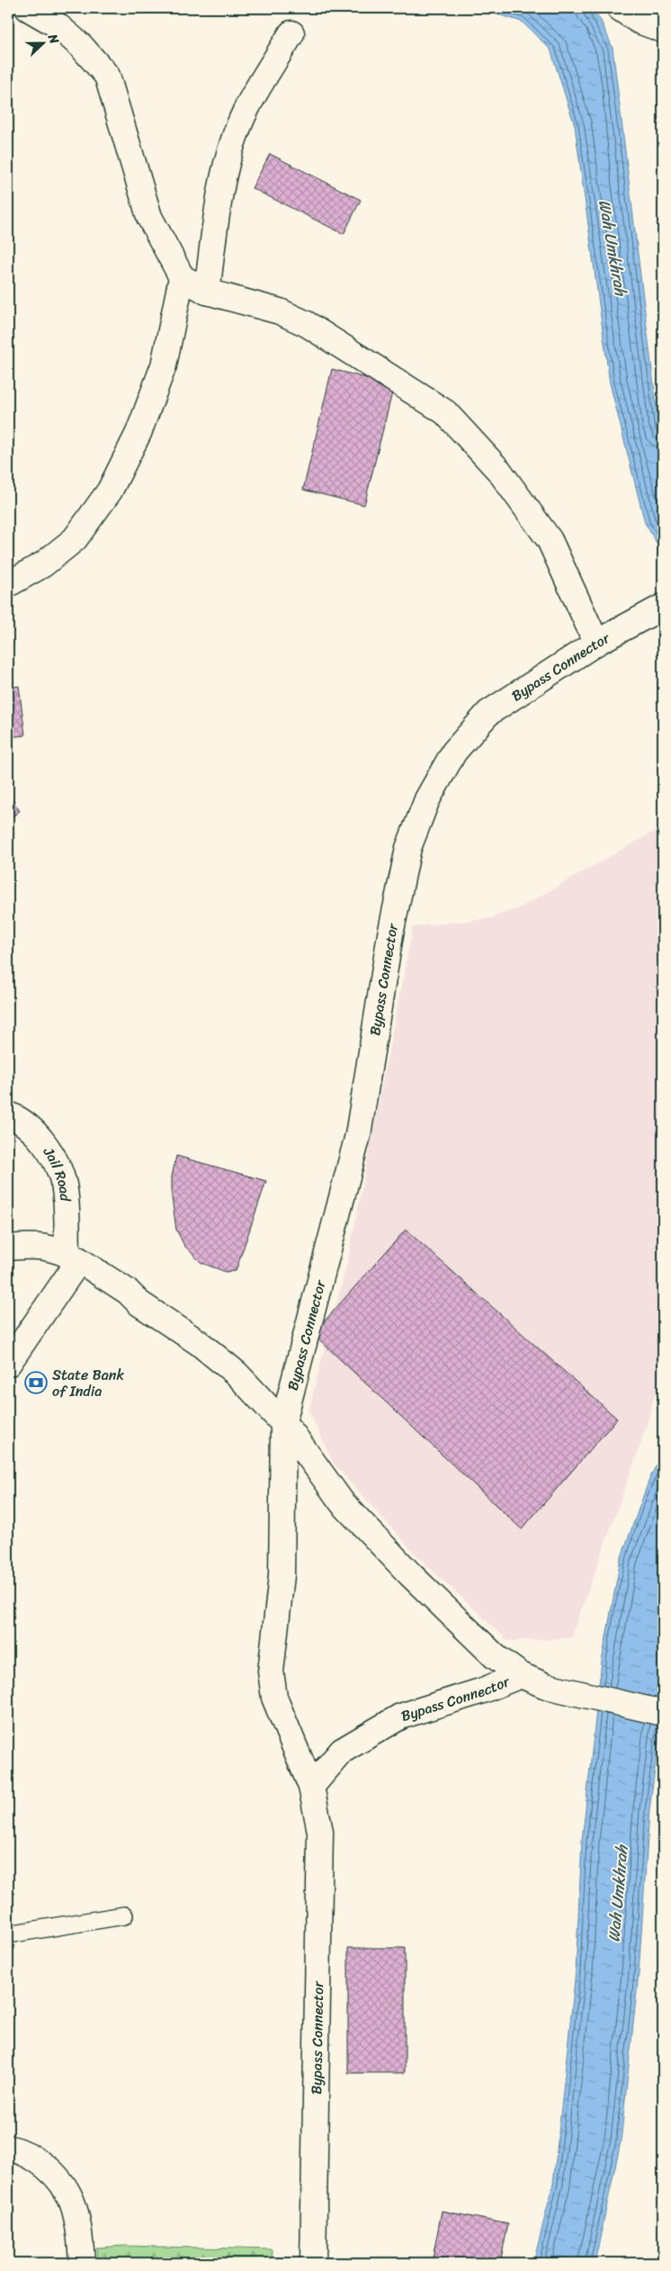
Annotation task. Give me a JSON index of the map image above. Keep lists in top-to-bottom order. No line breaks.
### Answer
{"streets":{"street":["Bypass Connector","Jail Road"]},"water":["Wah Umkhrah"],"places":{"bank":["State Bank of India"]},"north":"right"}
